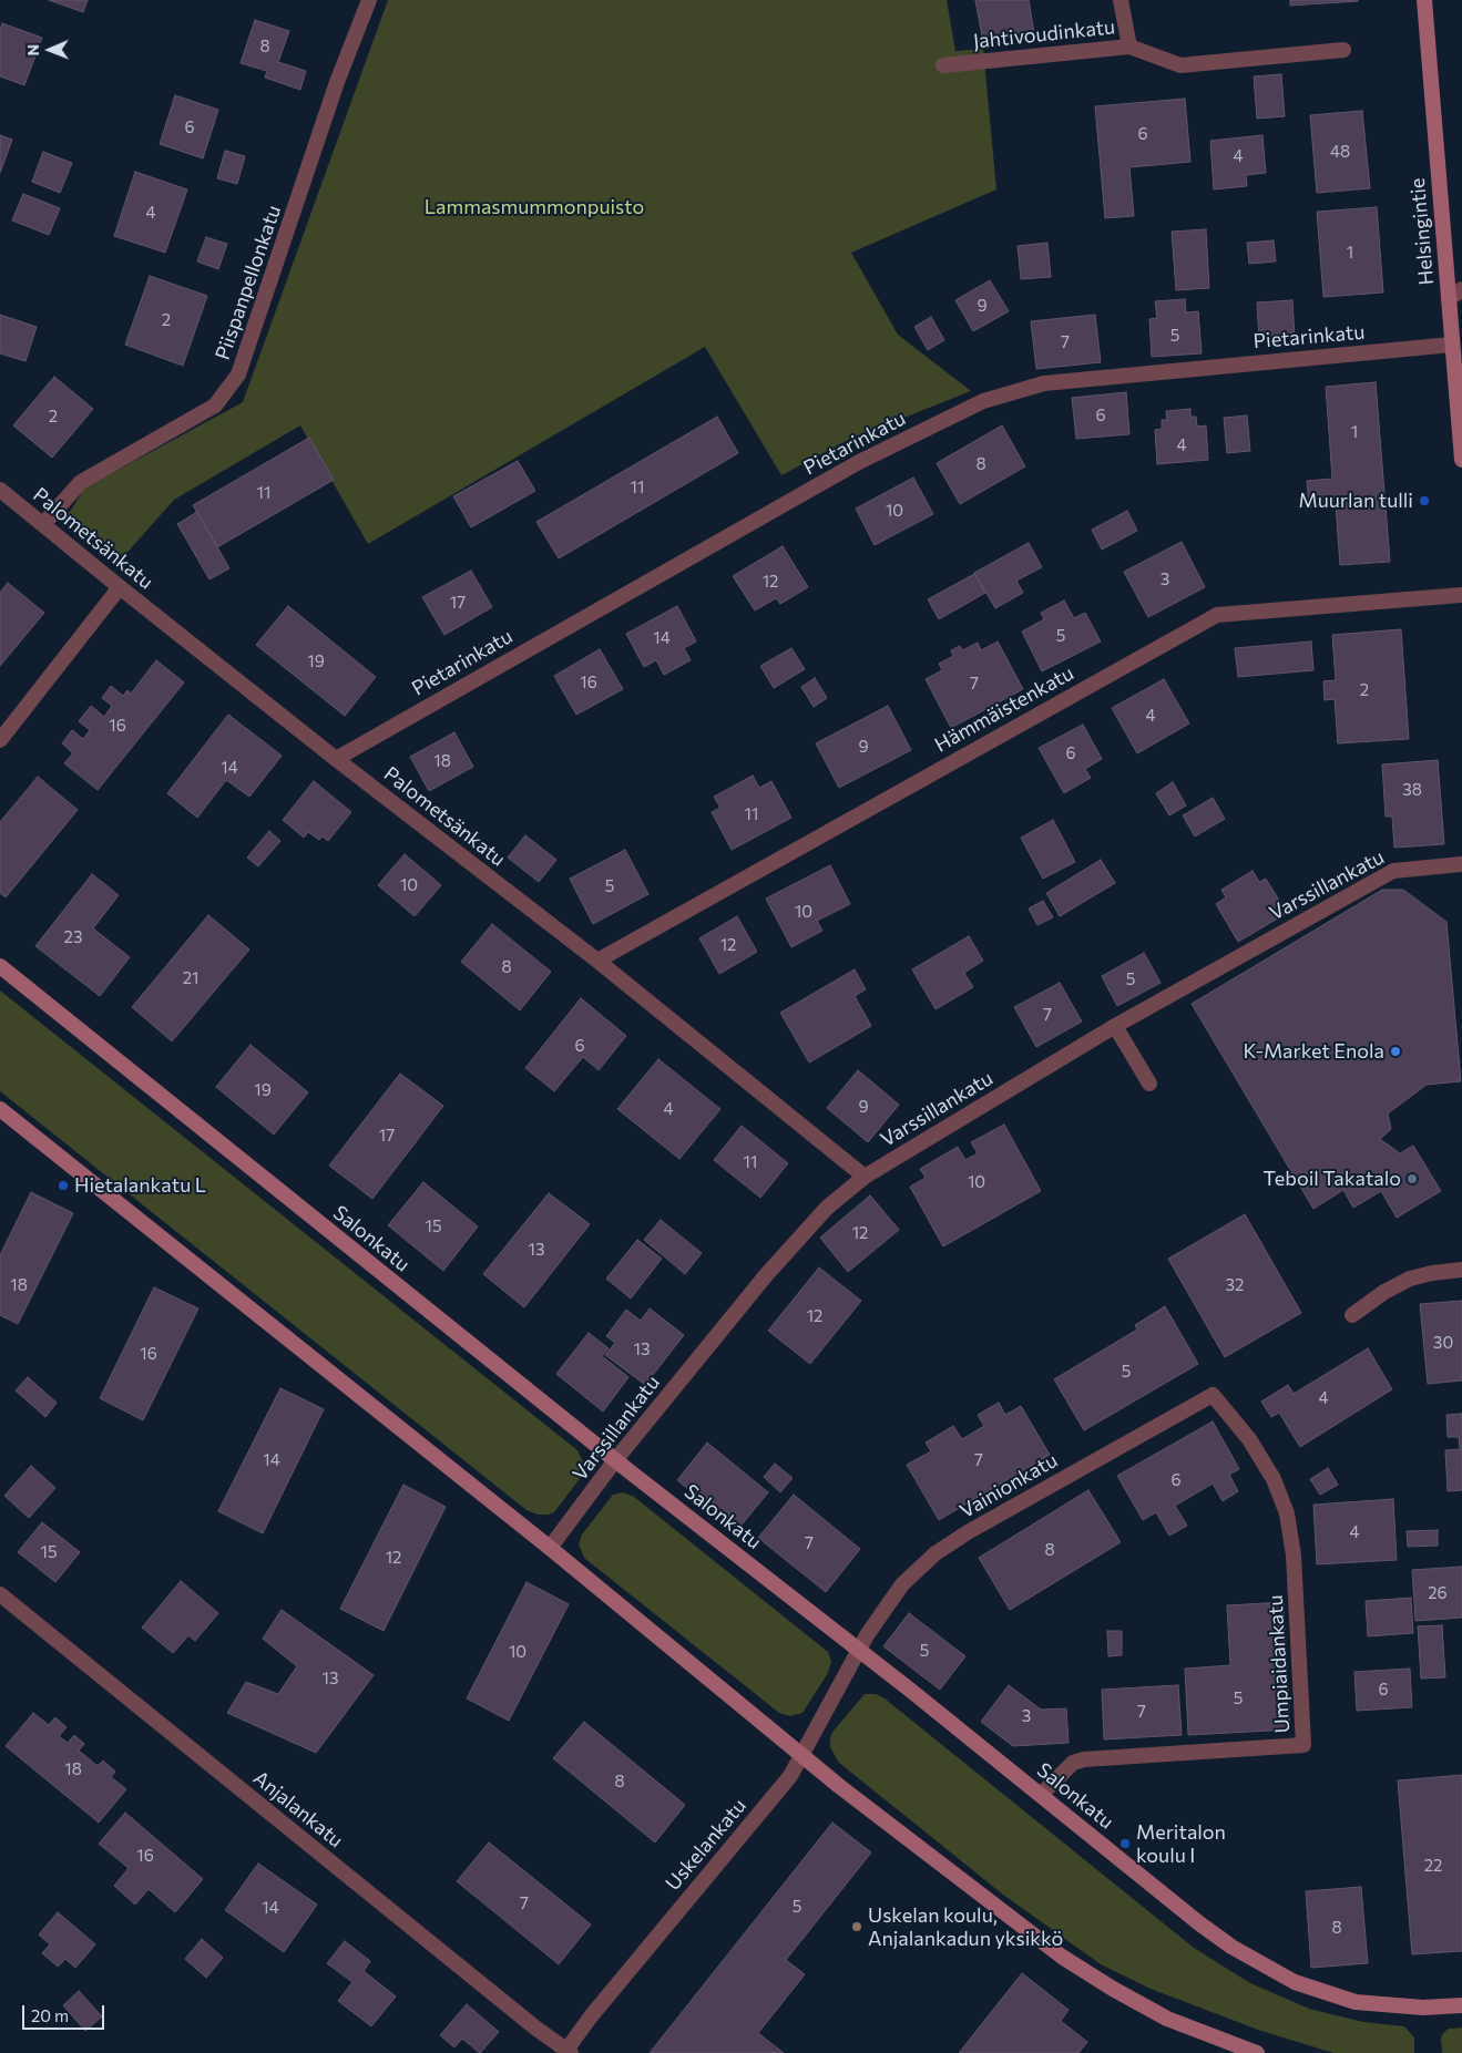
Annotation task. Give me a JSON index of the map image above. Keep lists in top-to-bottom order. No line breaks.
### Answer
{"streets":{"main road":["Helsingintie","Salonkatu"],"street":["Jahtivoudinkatu","Piispanpellonkatu","Pietarinkatu","Palometsänkatu","Hämmäistenkatu","Varssillankatu","Vainionkatu","Umpiaidankatu","Anjalankatu","Uskelankatu"]},"crossings":[["Helsingintie","Pietarinkatu"],["Piispanpellonkatu","Palometsänkatu"],["Pietarinkatu","Palometsänkatu"],["Palometsänkatu","Hämmäistenkatu"],["Palometsänkatu","Varssillankatu"],["Varssillankatu","Salonkatu"],["Salonkatu","Vainionkatu"],["Salonkatu","Umpiaidankatu"],["Salonkatu","Uskelankatu"],["Vainionkatu","Umpiaidankatu"],["Vainionkatu","Uskelankatu"],["Anjalankatu","Uskelankatu"]],"parks":["Lammasmummonpuisto"],"places":["Muurlan tulli","K-Market Enola","Teboil Takatalo","Hietalankatu L","Meritalon koulu I","Uskelan koulu, Anjalankadun yksikkö"],"house_numbers":["8","6","6","48","4","4","1","9","2","5","7","6","2","1","4","8","11","11","10","3","12","17","5","14","19","16","7","2","4","16","9","6","18","14","38","11","10","5","10","23","12","8","21","5","7","6","19","9","4","17","11","10","15","12","13","18","32","12","30","13","16","5","4","14","7","6","4","7","8","15","12","26","5","10","13","6","5","7","3","18","8","16","22","7","5","14","8"],"scale_bar":"20 m","north":"left"}
